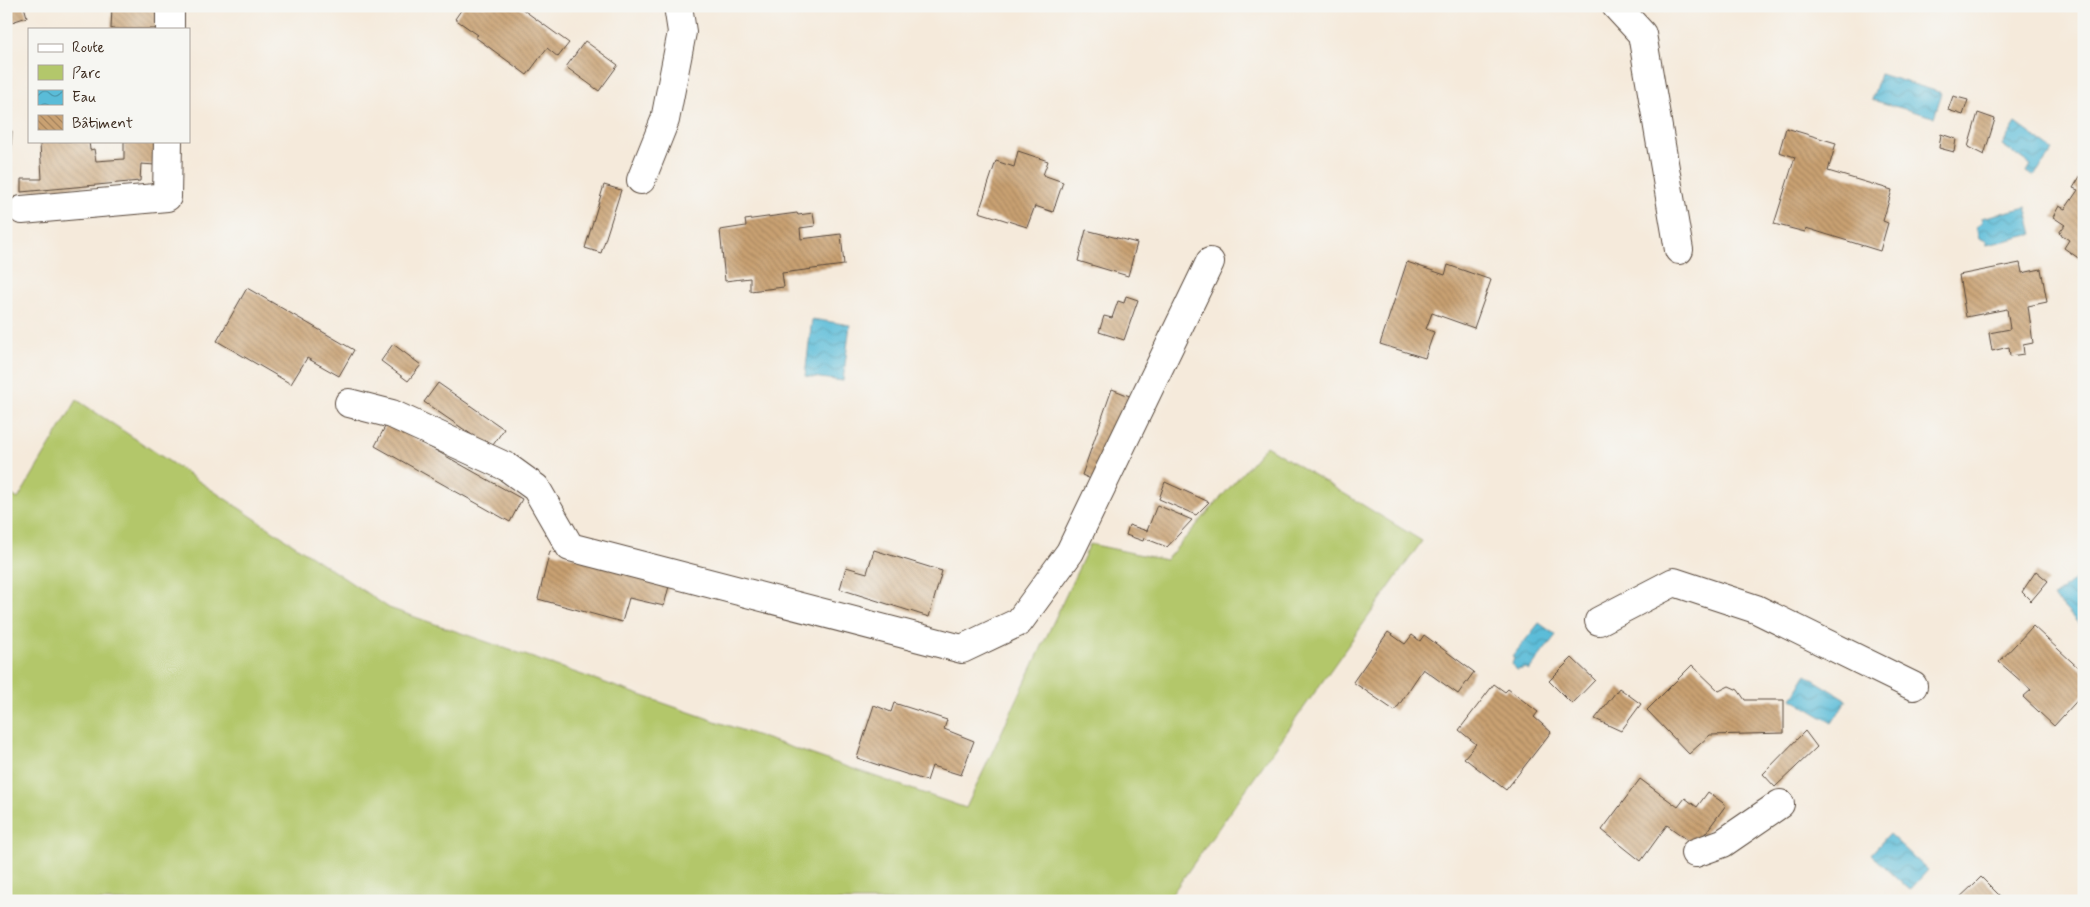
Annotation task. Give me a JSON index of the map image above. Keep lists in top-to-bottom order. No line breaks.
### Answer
{"legend":["Route","Parc","Eau","Bâtiment"]}
